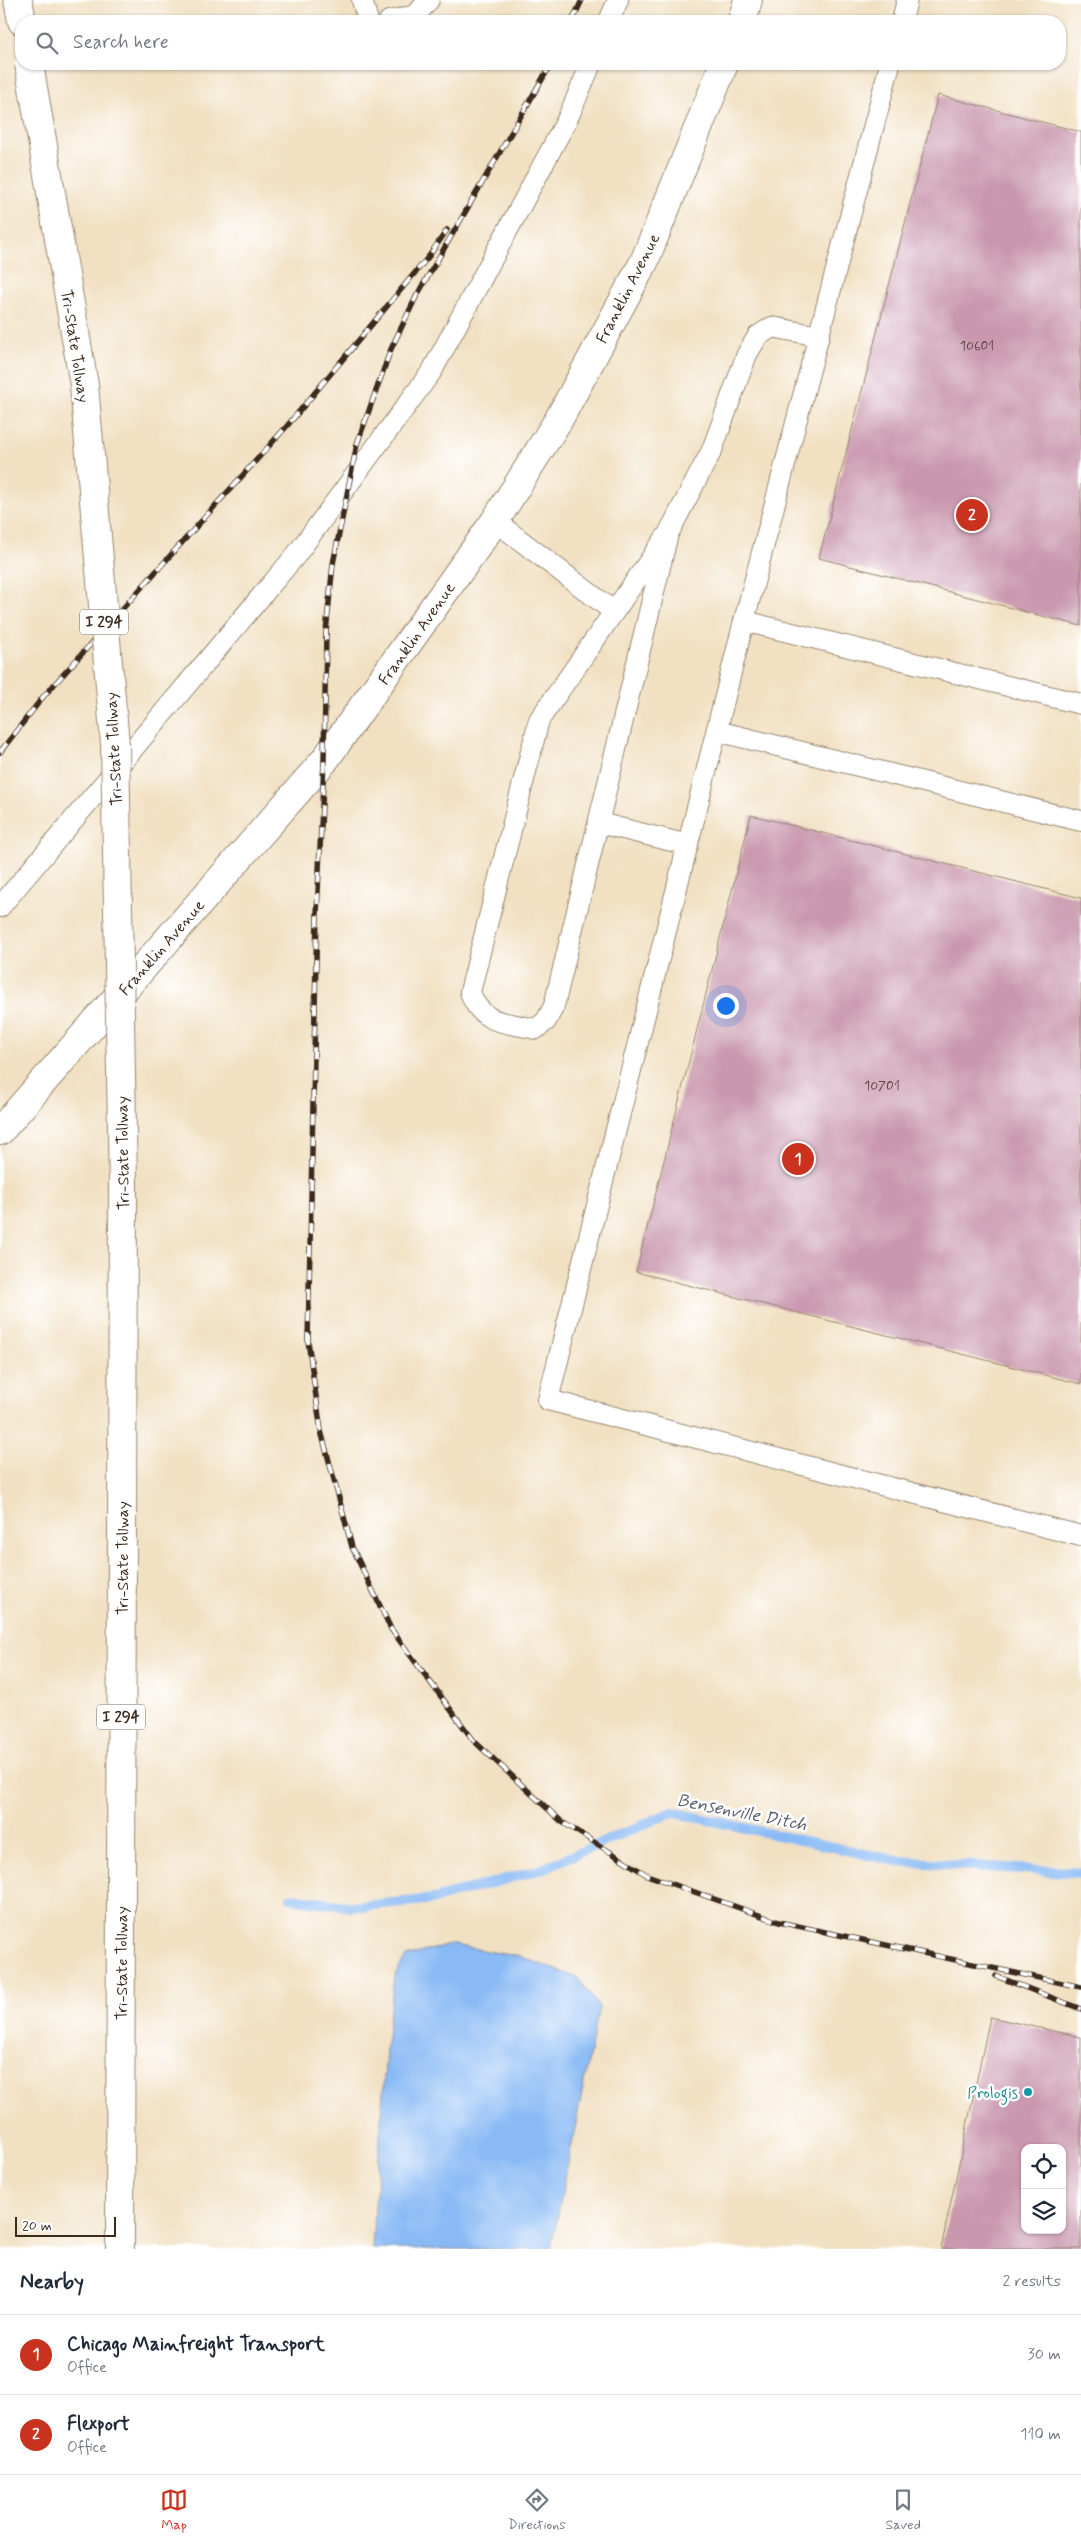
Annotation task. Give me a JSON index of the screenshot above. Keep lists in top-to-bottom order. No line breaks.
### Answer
{"streets":{"main road":["Franklin Avenue","Tri-State Tollway","I 294"]},"water":["Bensenville Ditch"],"places":["Prologis"],"house_numbers":["10601","10701"],"scale_bar":"20 m","page":{"search":"Search here","pins":["2","1"],"scale":"20 m","heading":["Nearby","2 results"],"list":[{"mark":"1","name":"Chicago Mainfreight Transport","note":"Office","value":"30 m"},{"mark":"2","name":"Flexport","note":"Office","value":"110 m"}],"nav":["Map","Directions","Saved"]}}
